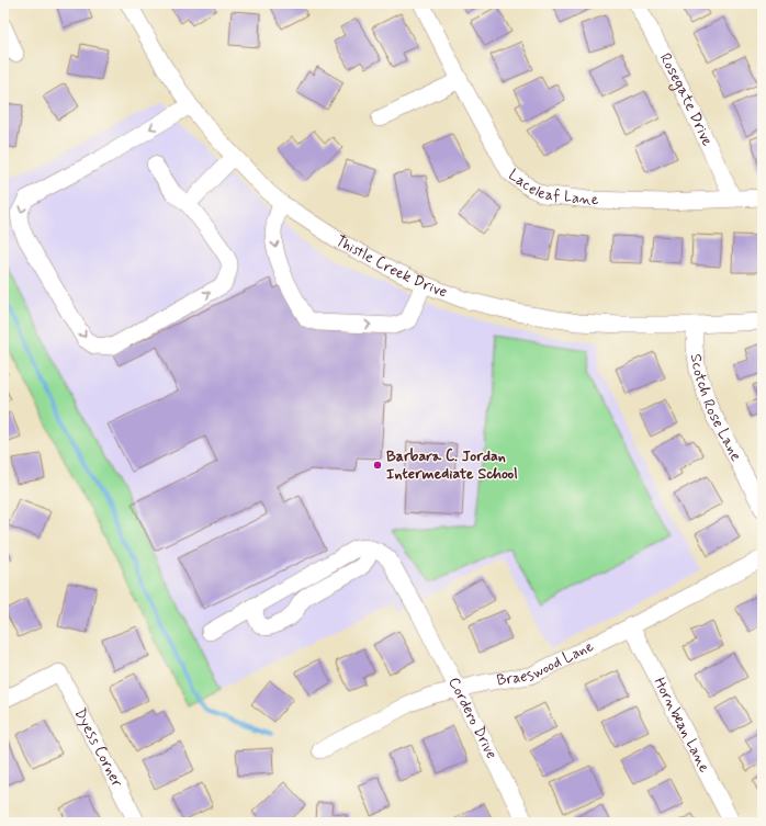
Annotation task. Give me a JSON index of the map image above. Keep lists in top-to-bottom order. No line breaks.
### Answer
{"streets":{"street":["Rosegate Drive","Laceleaf Lane","Thistle Creek Drive","Scotch Rose Lane","Braeswood Lane","Cordero Drive","Hornbean Lane","Dyess Corner"]},"crossings":[["Rosegate Drive","Laceleaf Lane"],["Thistle Creek Drive","Scotch Rose Lane"],["Braeswood Lane","Cordero Drive"],["Braeswood Lane","Hornbean Lane"]],"places":["Barbara C. Jordan Intermediate School"]}
